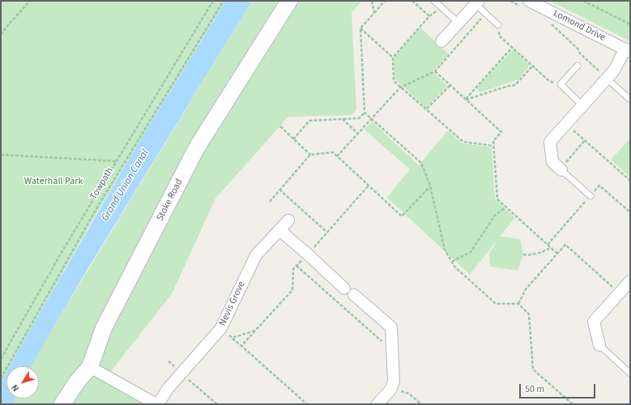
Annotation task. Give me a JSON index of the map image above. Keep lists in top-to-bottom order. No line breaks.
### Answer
{"streets":{"street":["Lomond Drive","Stoke Road","Nevis Grove"],"path":["Towpath"]},"water":["Grand Union Canal"],"parks":["Waterhall Park"],"scale_bar":"50 m","north":"bottom left"}
